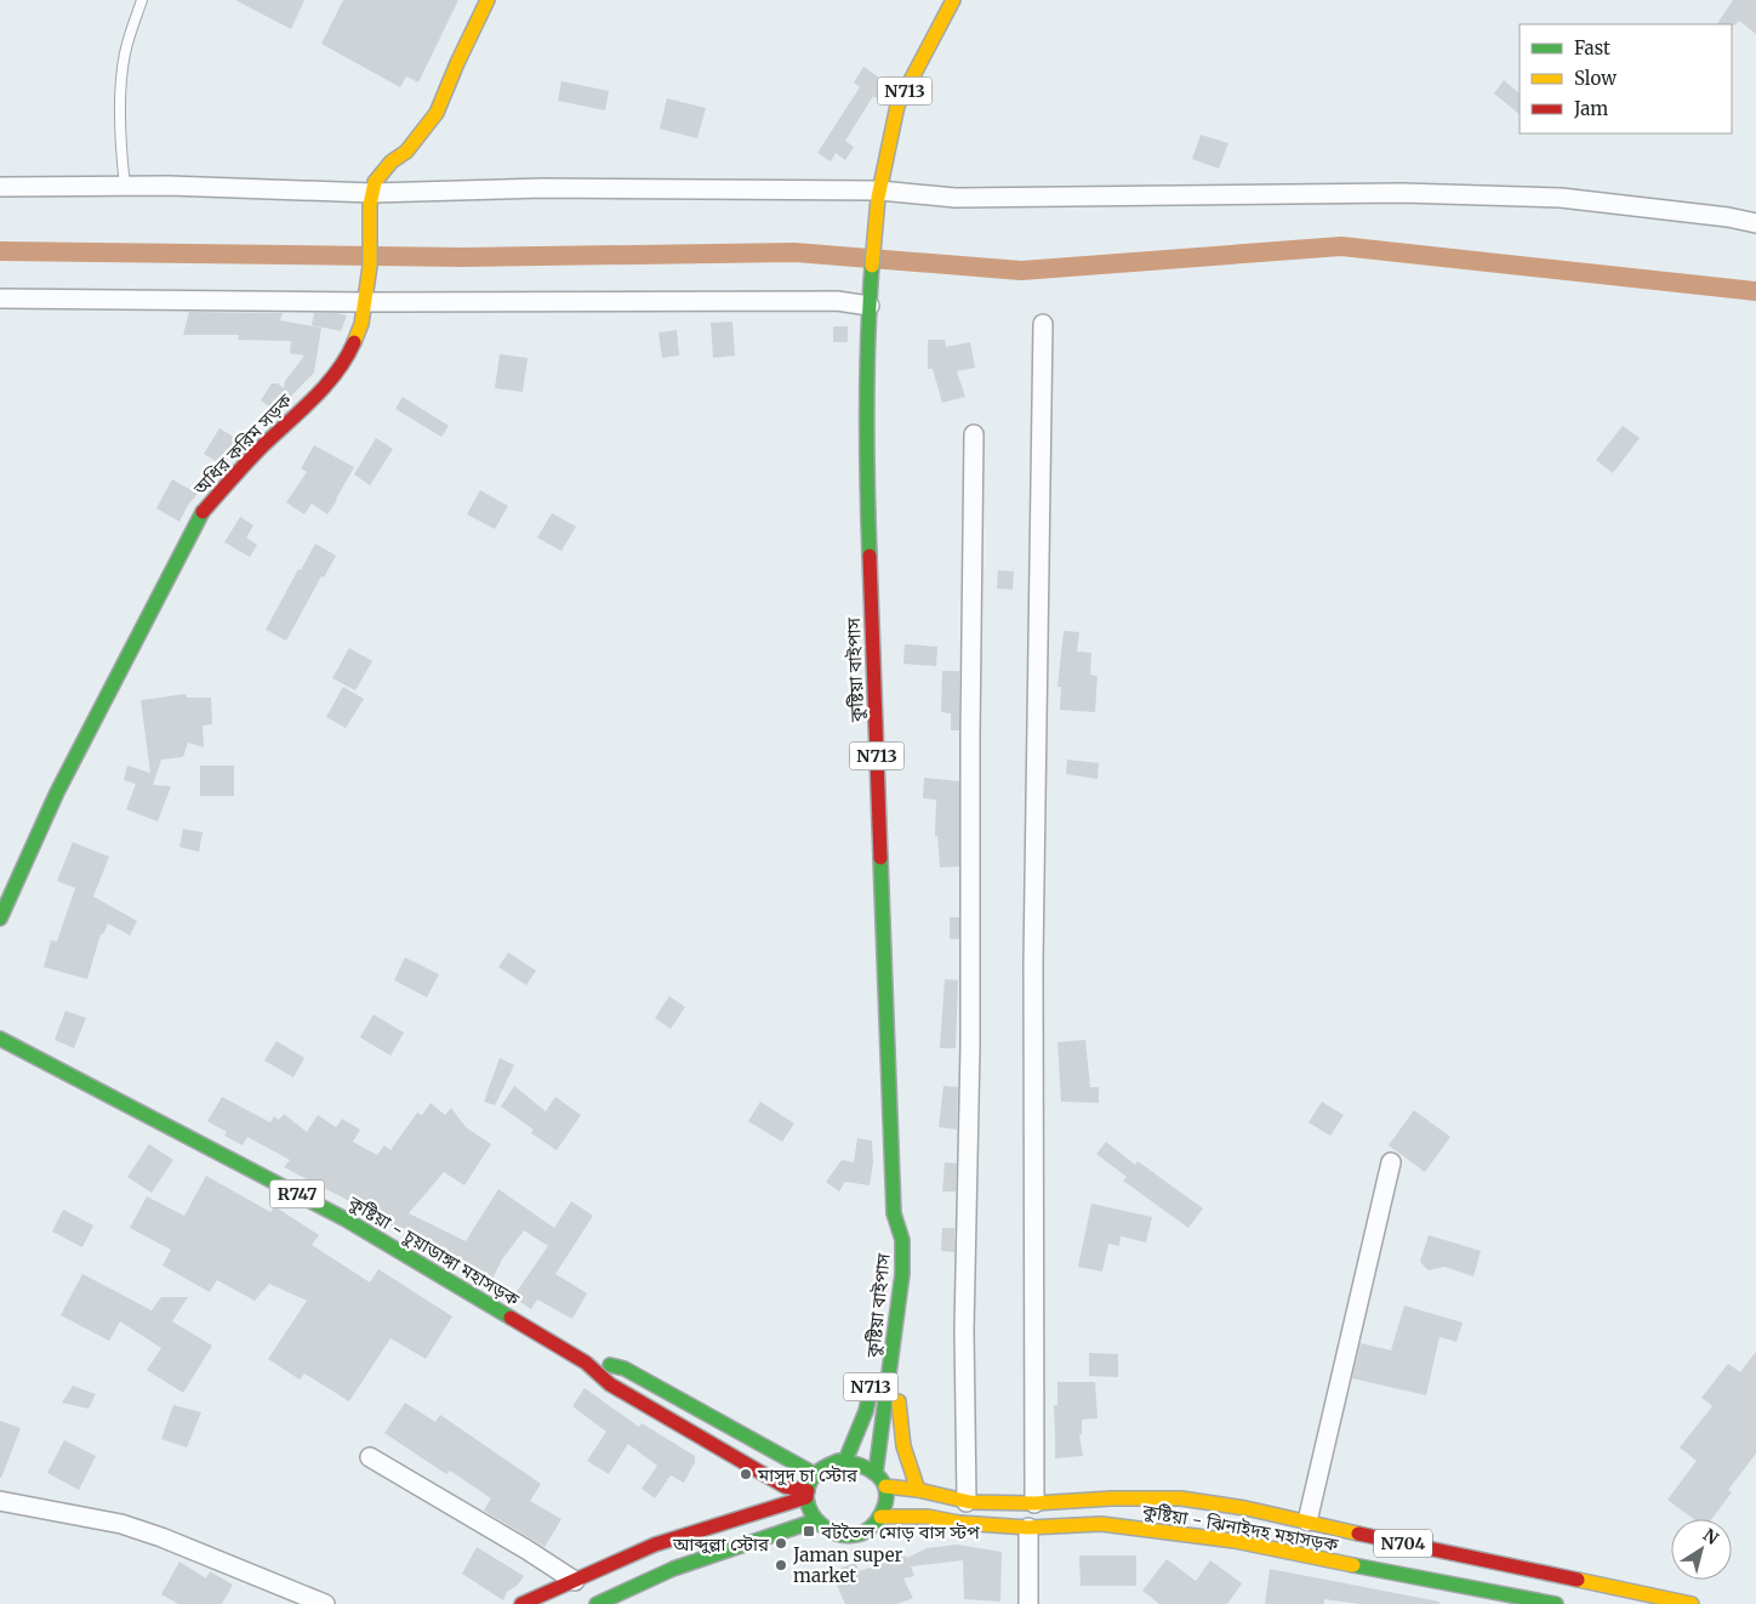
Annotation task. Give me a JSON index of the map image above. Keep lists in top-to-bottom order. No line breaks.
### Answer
{"streets":{"main road":["N713","অধির করিম সড়ক","কুষ্টিয়া বাইপাস","R747","কুষ্টিয়া - চুয়াডাঙ্গা মহাসড়ক","কুষ্টিয়া - ঝিনাইদহ মহাসড়ক","N704"]},"crossings":[["কুষ্টিয়া বাইপাস","কুষ্টিয়া - চুয়াডাঙ্গা মহাসড়ক"],["কুষ্টিয়া বাইপাস","কুষ্টিয়া - ঝিনাইদহ মহাসড়ক"],["কুষ্টিয়া - চুয়াডাঙ্গা মহাসড়ক","কুষ্টিয়া - ঝিনাইদহ মহাসড়ক"]],"places":{"other":["মাসুদ চা স্টোর","আব্দুল্লা স্টোর","Jaman super market"],"transit":["বটতৈল মোড় বাস স্টপ"]},"legend":["Fast","Slow","Jam"],"north":"top right"}
